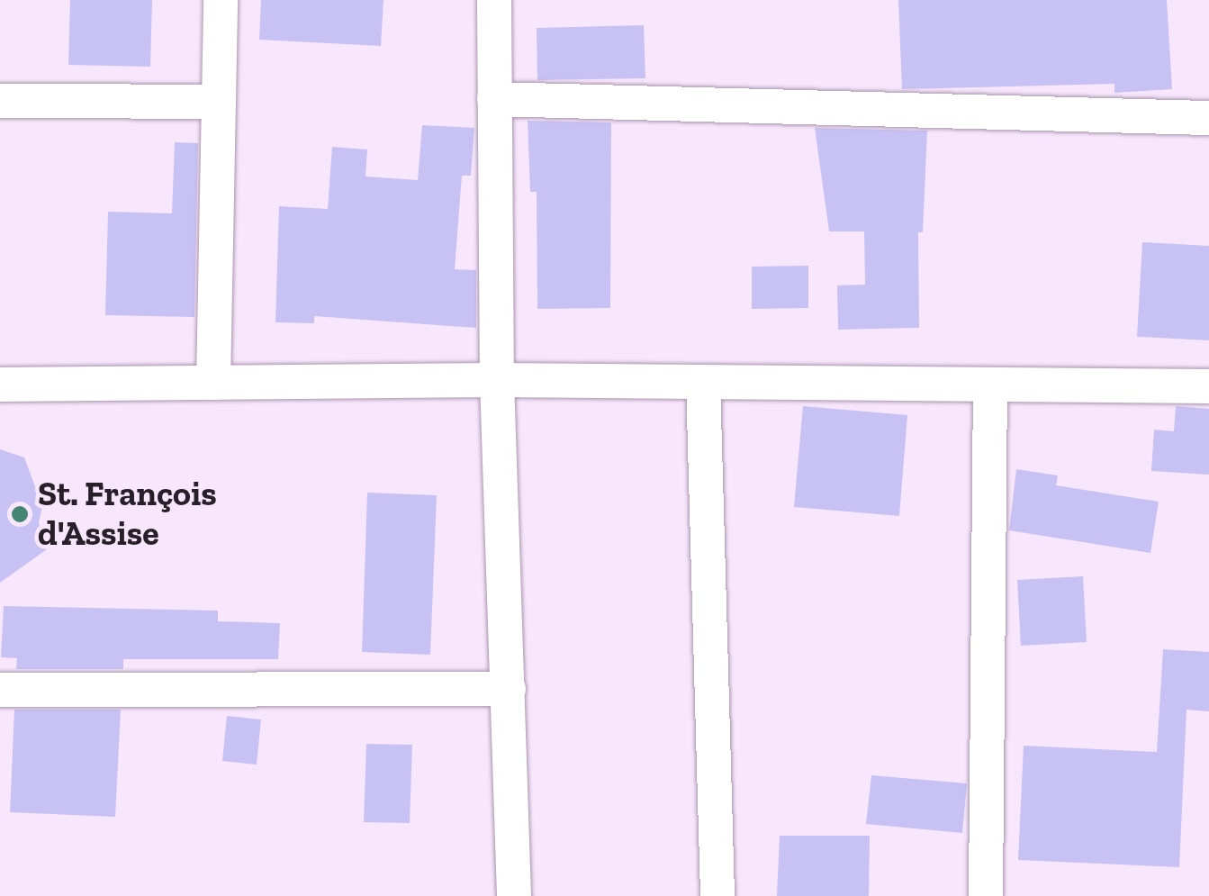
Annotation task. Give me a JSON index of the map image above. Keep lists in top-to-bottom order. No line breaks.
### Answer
{"places":["St. François d'Assise"]}
